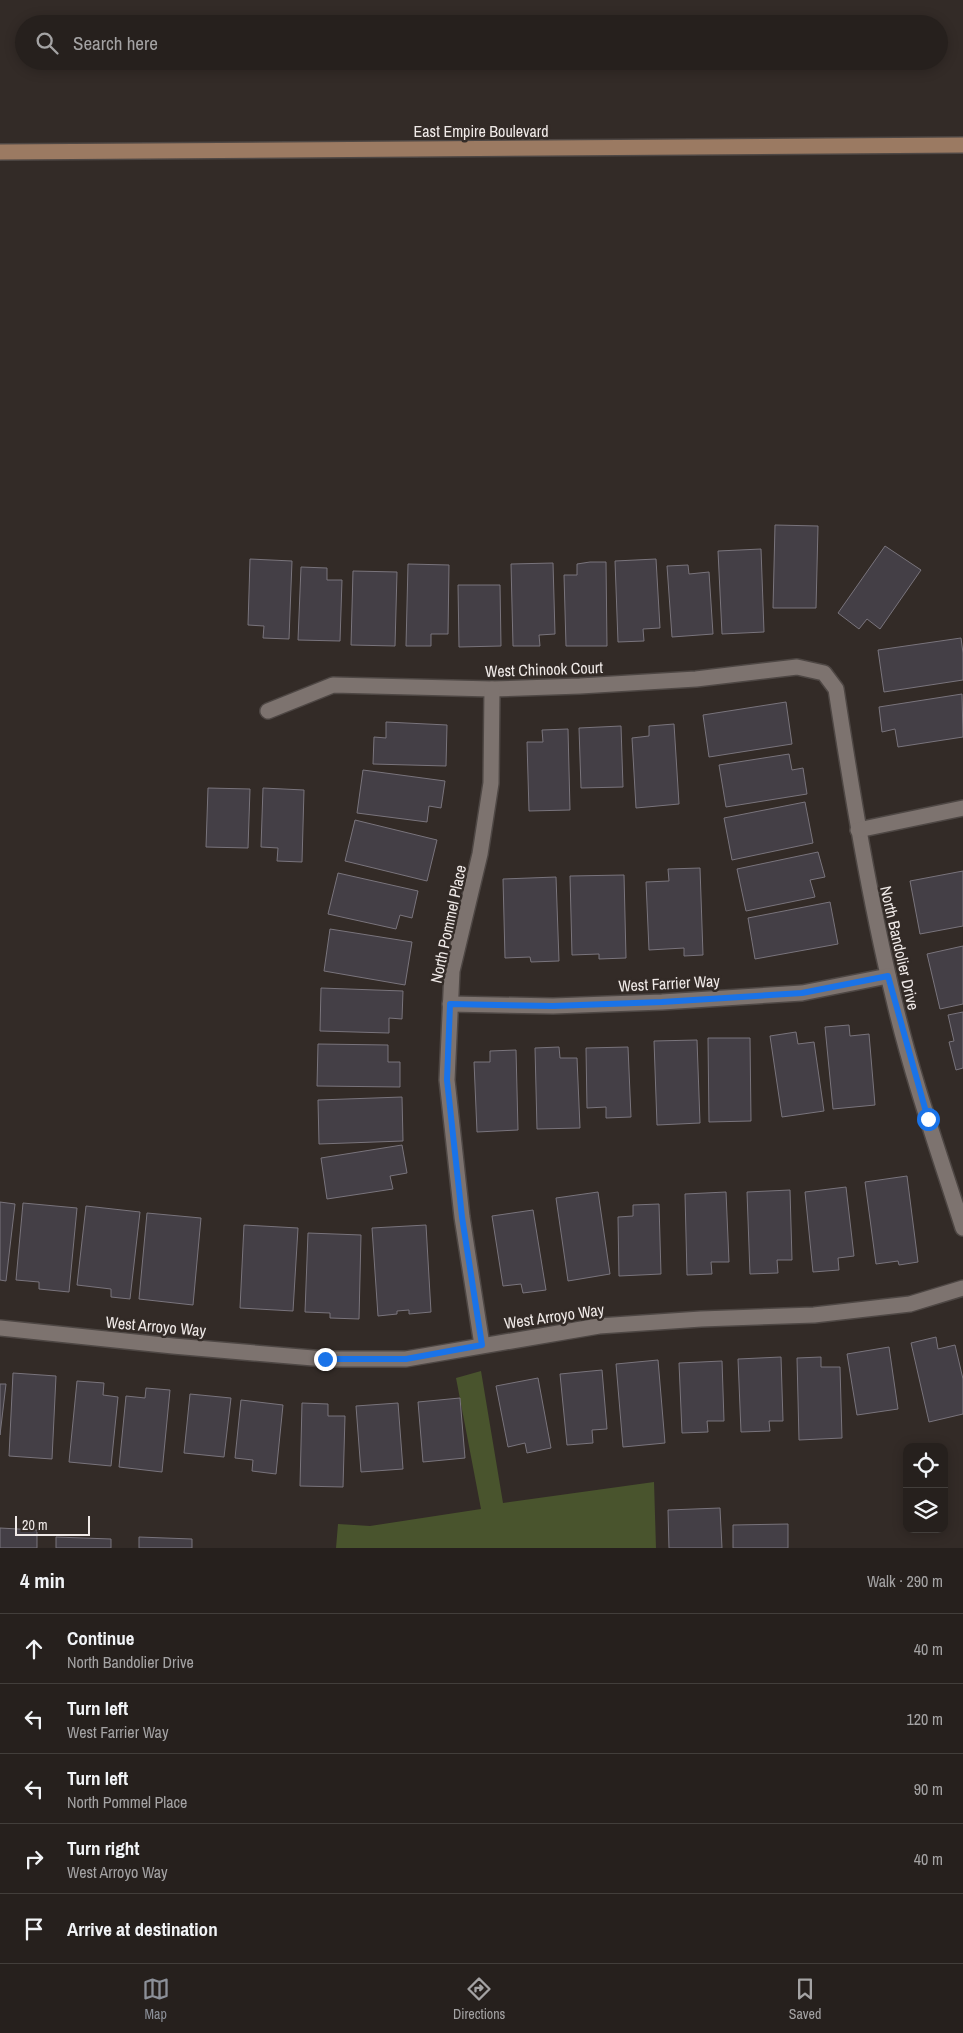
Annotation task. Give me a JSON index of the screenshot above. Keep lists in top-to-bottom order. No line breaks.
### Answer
{"streets":{"street":["East Empire Boulevard","West Chinook Court","North Pommel Place","North Bandolier Drive","West Farrier Way","West Arroyo Way"]},"crossings":[["West Chinook Court","North Pommel Place"],["West Chinook Court","North Bandolier Drive"],["North Pommel Place","West Farrier Way"],["North Pommel Place","West Arroyo Way"],["North Bandolier Drive","West Farrier Way"]],"scale_bar":"20 m","page":{"search":"Search here","scale":"20 m","heading":["4 min","Walk · 290 m"],"list":[["Continue","North Bandolier Drive","40 m"],["Turn left","West Farrier Way","120 m"],["Turn left","North Pommel Place","90 m"],["Turn right","West Arroyo Way","40 m"],"Arrive at destination"],"nav":["Map","Directions","Saved"]}}
